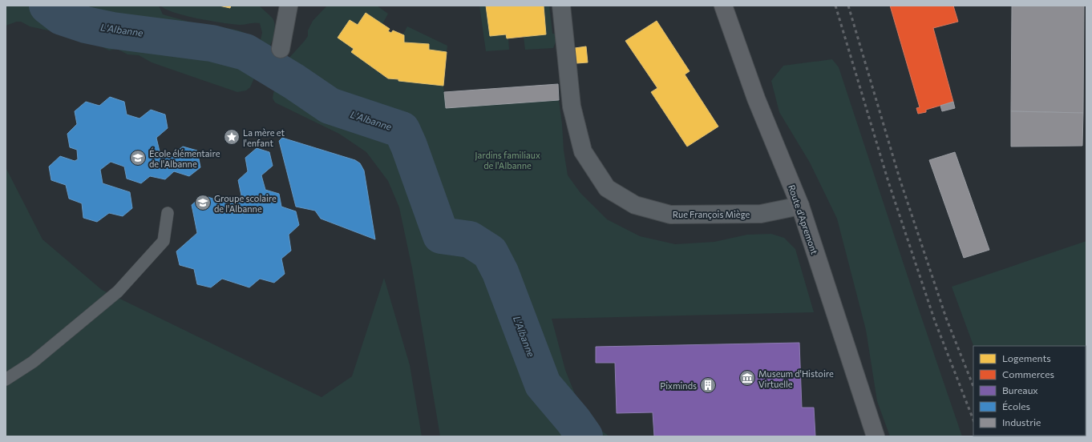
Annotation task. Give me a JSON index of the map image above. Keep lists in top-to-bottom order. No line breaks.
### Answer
{"streets":{"main road":["Route d'Apremont"],"street":["Rue François Miège"]},"crossings":[["Rue François Miège","Route d'Apremont"]],"water":["L'Albanne"],"parks":["Jardins familiaux de l'Albanne"],"places":{"place":["La mère et l'enfant"],"school or university":["École élémentaire de l'Albanne","Groupe scolaire de l'Albanne"],"museum":["Museum d'Histoire Virtuelle"],"building":["Pixminds"]},"legend":["Logements","Commerces","Bureaux","Écoles","Industrie"]}
